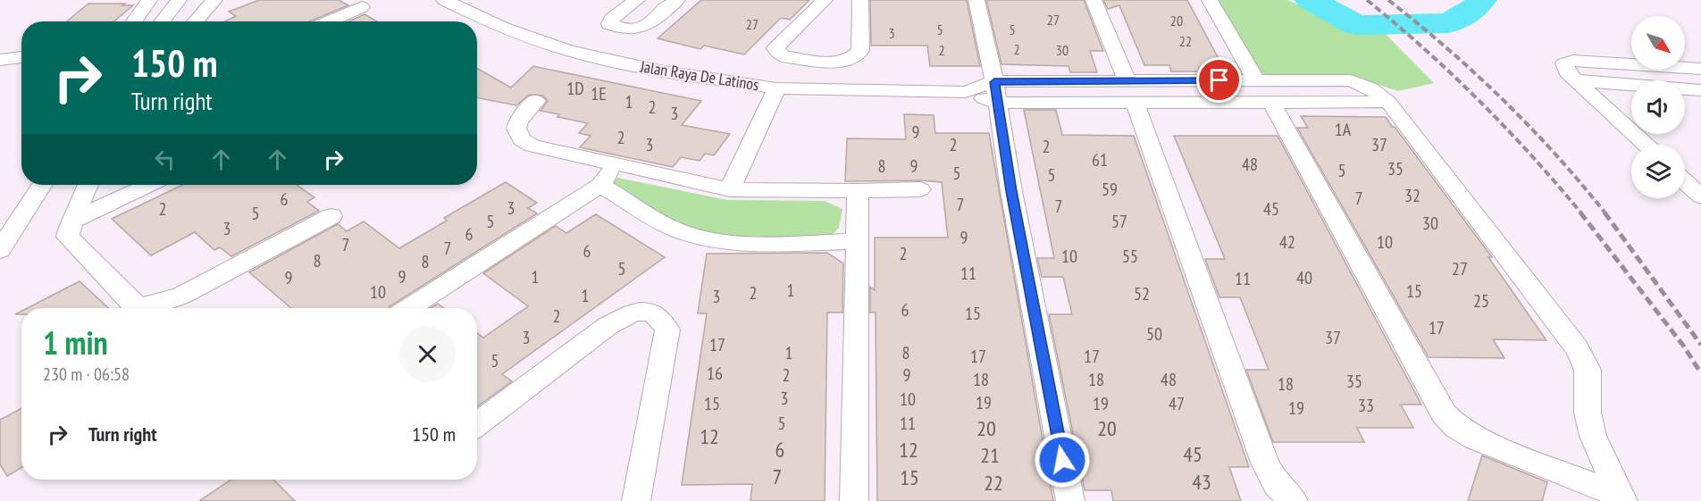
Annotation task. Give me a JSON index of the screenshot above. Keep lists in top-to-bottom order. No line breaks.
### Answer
{"streets":{"street":["Jalan Raya De Latinos"]},"house_numbers":["27","20","27","5","5","3","22","2","2","30","1D","1E","1","2","3","1A","9","2","3","2","37","2","61","48","8","9","35","5","5","5","59","32","7","6","7","7","3","2","45","5","5","57","30","3","6","9","42","10","7","7","6","2","10","55","8","8","5","27","11","9","1","9","40","11","1","15","10","2","52","1","3","25","6","15","2","17","50","3","37","17","1","8","17","17","5","16","2","9","18","18","48","35","18","3","10","19","15","19","47","33","19","5","11","20","20","12","6","12","45","21","7","15","43","22"],"north":"bottom right","page":{"turn":["150 m","Turn right"],"heading":["1 min","230 m · 06:58"],"list":[{"name":"Turn right","value":"150 m"}]}}
